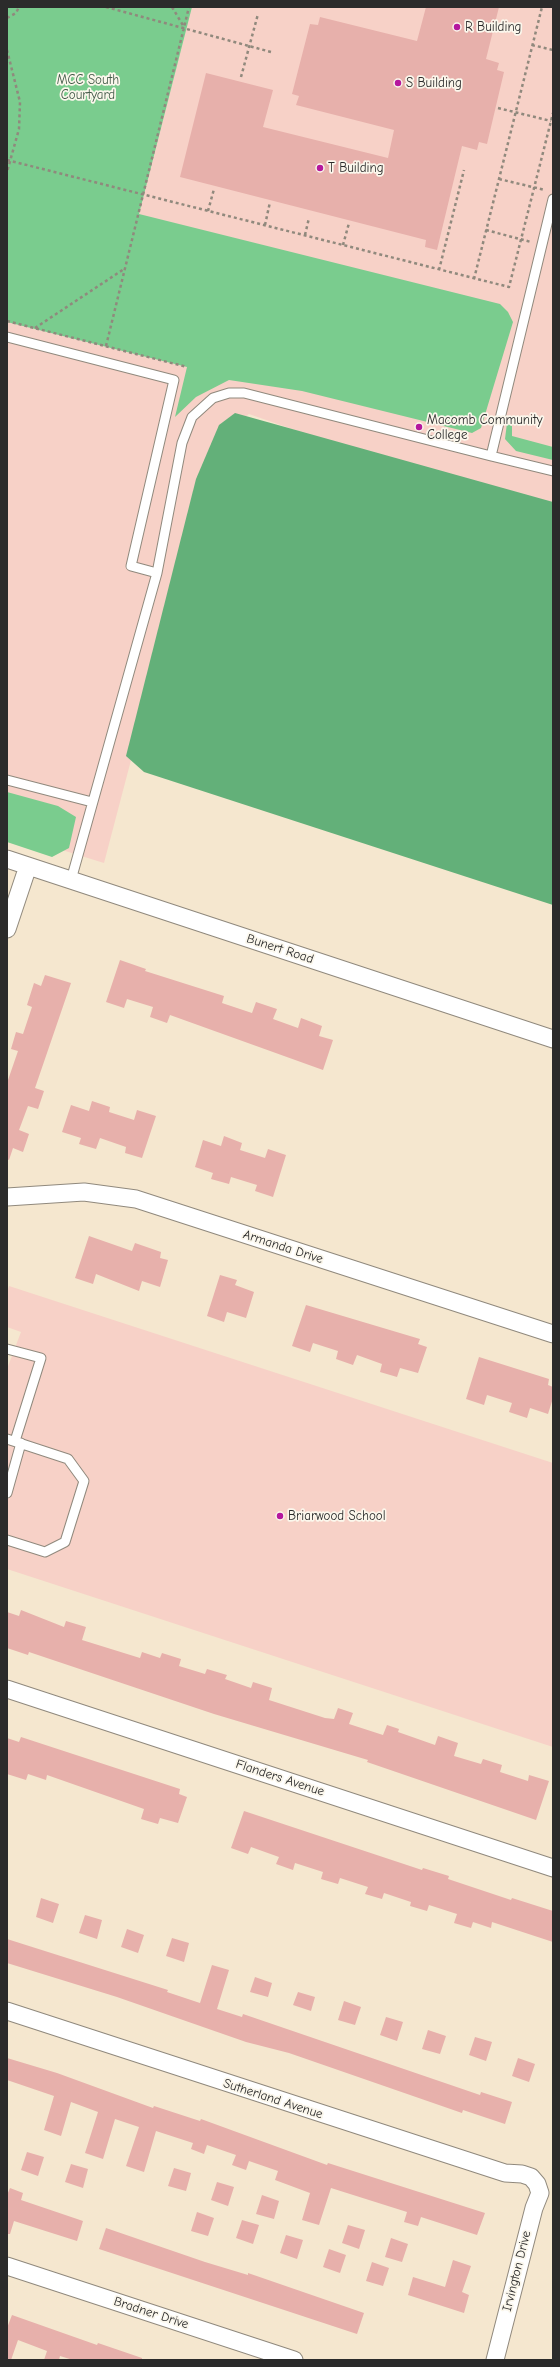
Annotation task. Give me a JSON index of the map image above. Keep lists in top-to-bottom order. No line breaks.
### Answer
{"streets":{"street":["Bunert Road","Armanda Drive","Flanders Avenue","Sutherland Avenue","Irvington Drive","Bradner Drive"]},"crossings":[["Sutherland Avenue","Irvington Drive"]],"parks":["MCC South Courtyard"],"places":["R Building","S Building","T Building","Macomb Community College","Briarwood School"]}
